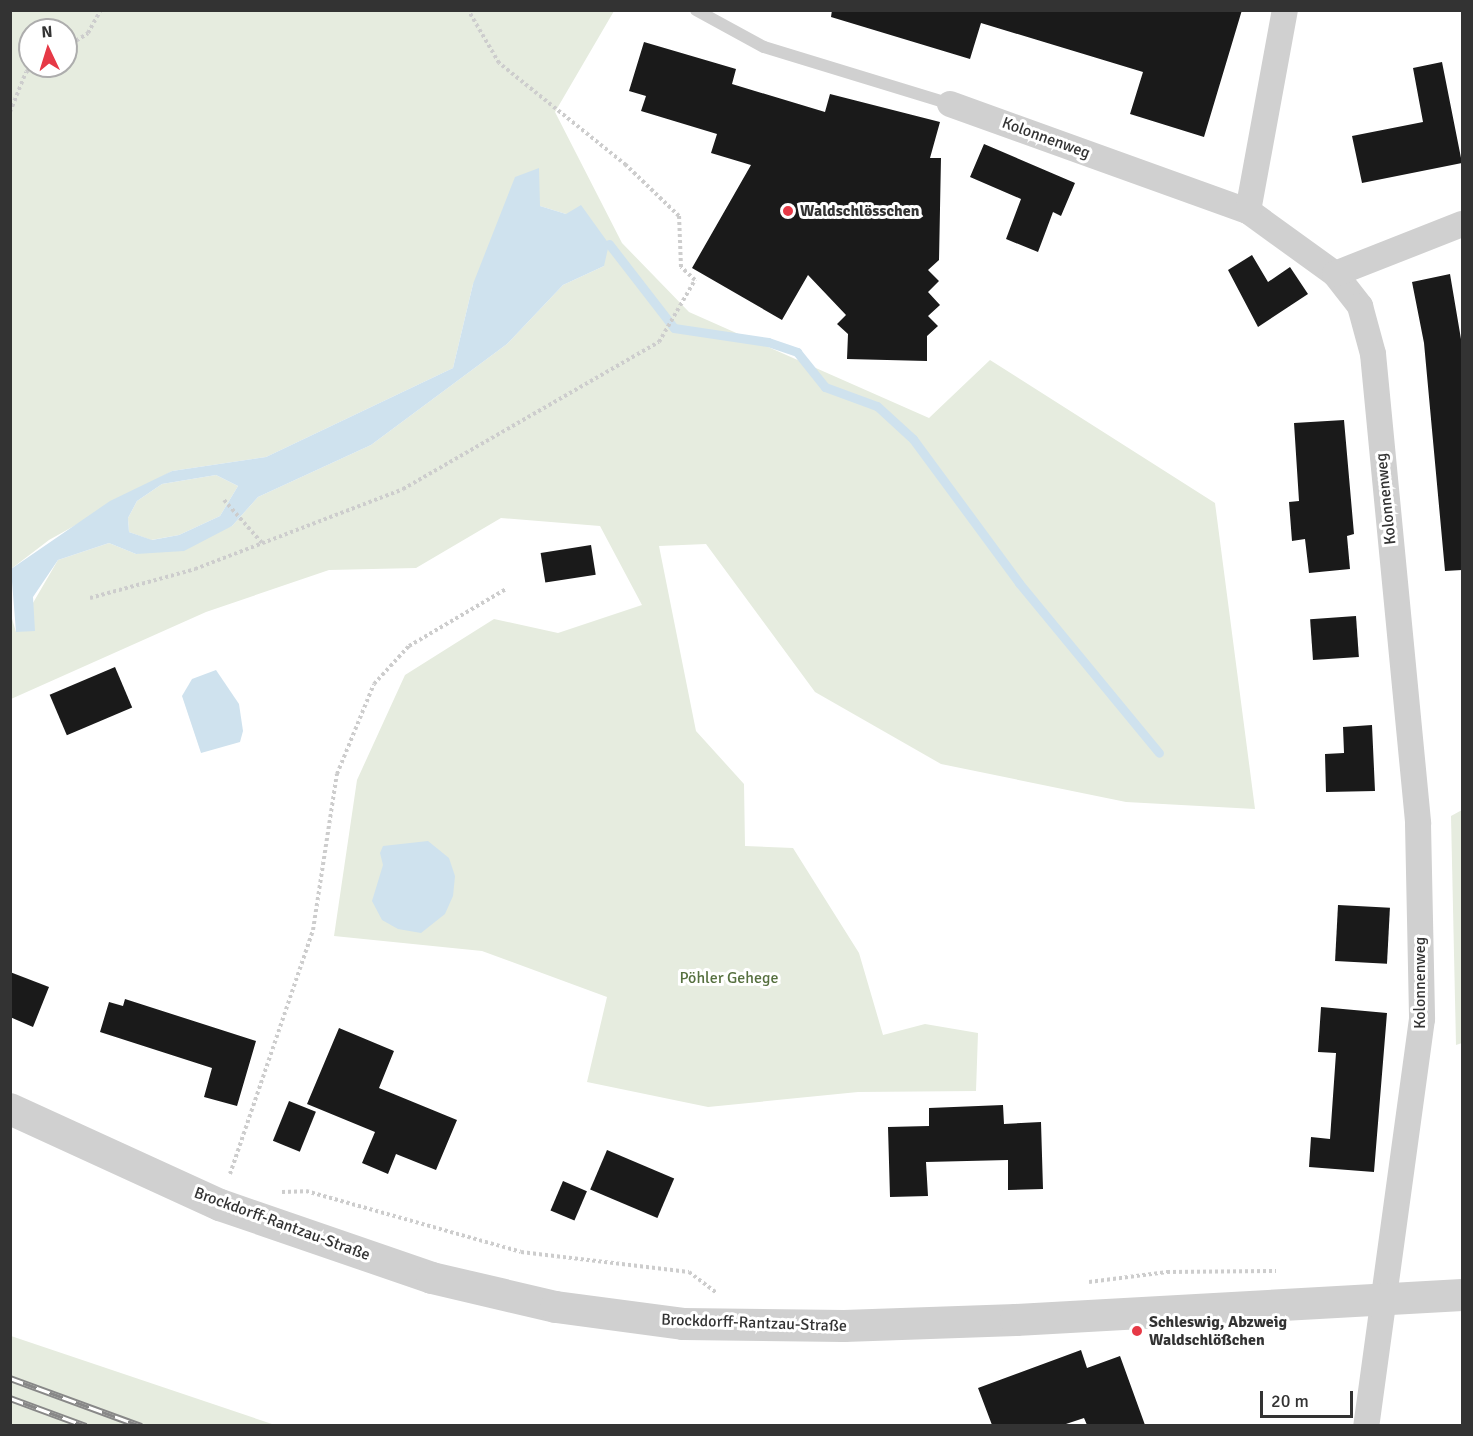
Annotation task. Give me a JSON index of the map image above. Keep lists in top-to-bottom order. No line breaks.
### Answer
{"streets":{"street":["Kolonnenweg","Brockdorff-Rantzau-Straße"]},"crossings":[["Kolonnenweg","Brockdorff-Rantzau-Straße"]],"parks":["Pöhler Gehege"],"places":["Waldschlösschen","Schleswig, Abzweig Waldschlößchen"],"scale_bar":"20 m","north":"top"}
